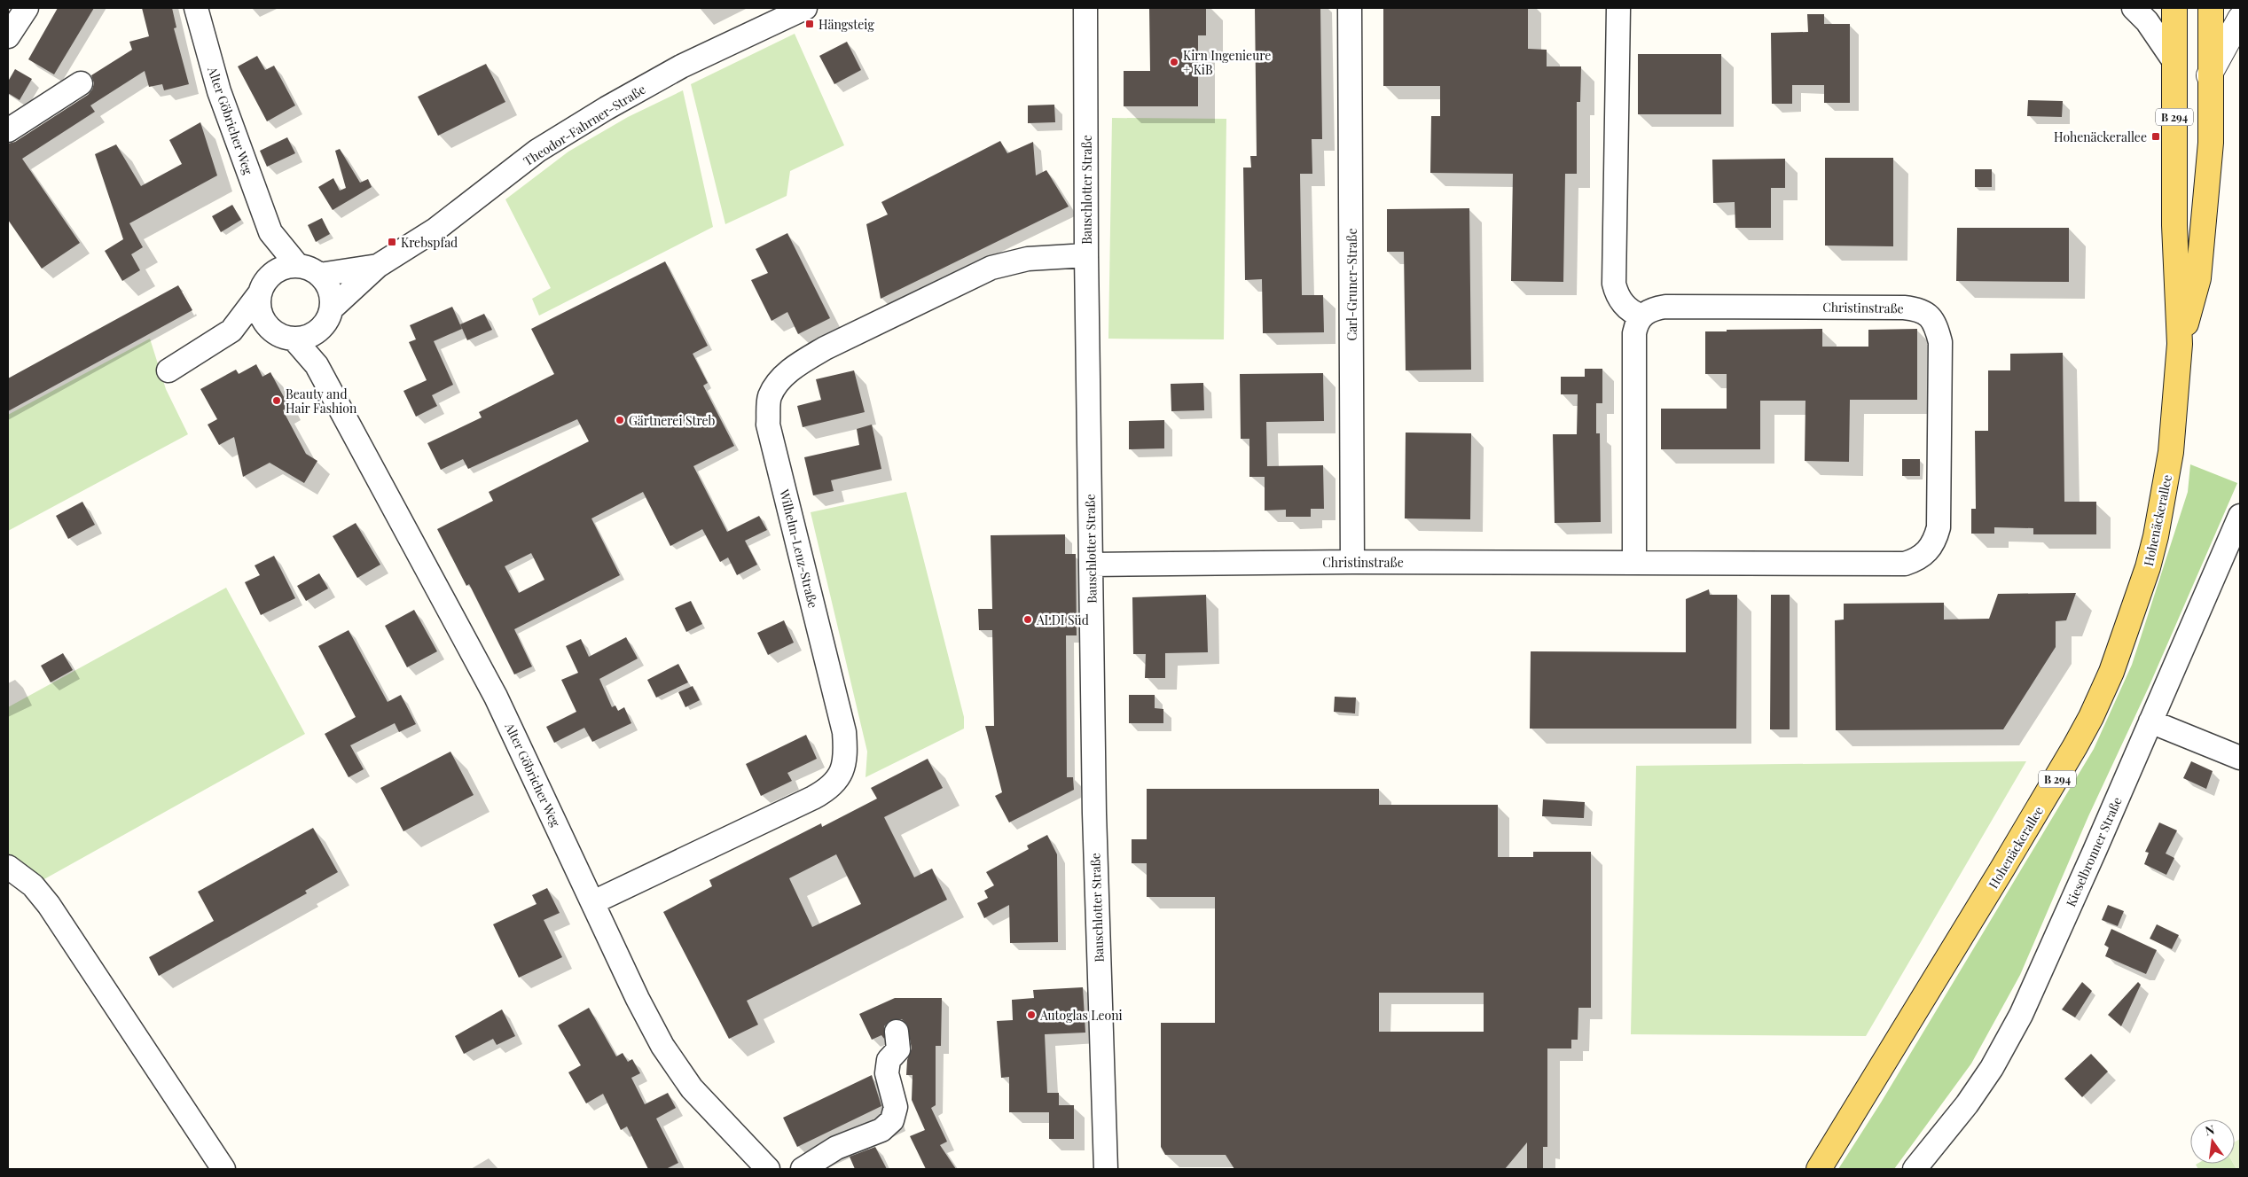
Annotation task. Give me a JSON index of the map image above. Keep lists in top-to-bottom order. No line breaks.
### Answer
{"streets":{"main road":["B 294","Hohenäckerallee"],"street":["Alter Göbricher Weg","Theodor-Fahrner-Straße","Bauschlotter Straße","Carl-Gruner-Straße","Christinstraße","Wilhelm-Lenz-Straße","Kieselbronner Straße"]},"crossings":[["Alter Göbricher Weg","Theodor-Fahrner-Straße"],["Alter Göbricher Weg","Wilhelm-Lenz-Straße"],["Bauschlotter Straße","Christinstraße"],["Bauschlotter Straße","Wilhelm-Lenz-Straße"],["Carl-Gruner-Straße","Christinstraße"]],"places":{"transit":["Hängsteig","Hohenäckerallee","Krebspfad"],"other":["Kirn Ingenieure + KiB","Beauty and Hair Fashion","Gärtnerei Streb","ALDI Süd","Autoglas Leoni"]},"north":"top"}
